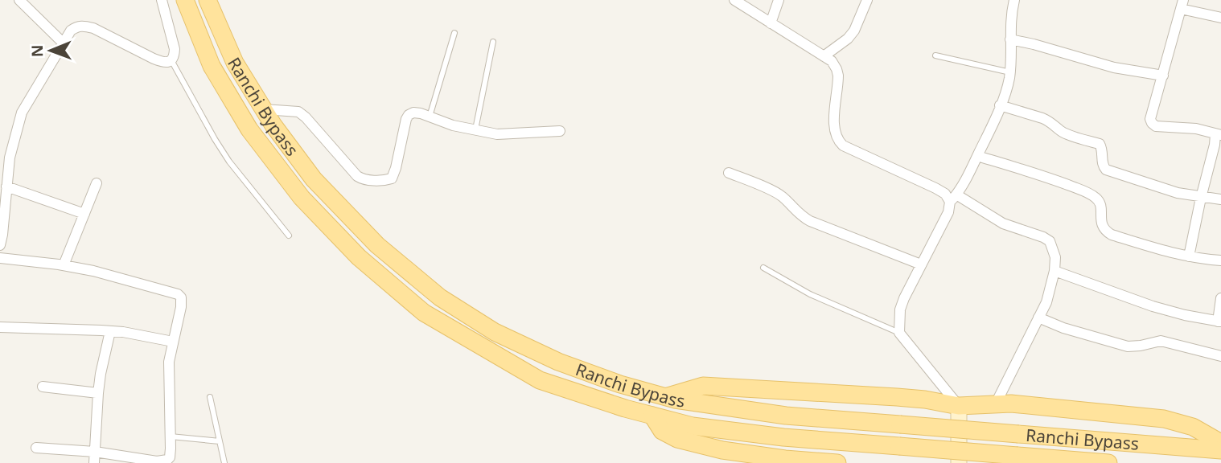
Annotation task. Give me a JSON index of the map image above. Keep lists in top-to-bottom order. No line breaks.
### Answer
{"streets":{"main road":["Ranchi Bypass"]},"north":"left"}
